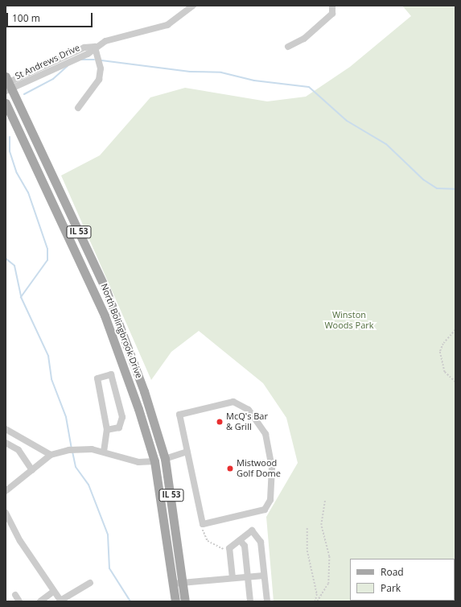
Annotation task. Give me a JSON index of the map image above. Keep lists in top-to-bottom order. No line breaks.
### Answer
{"streets":{"main road":["IL 53","North Bolingbrook Drive"],"street":["St Andrews Drive"]},"crossings":[["St Andrews Drive","North Bolingbrook Drive"]],"parks":["Winston Woods Park"],"places":["McQ's Bar & Grill","Mistwood Golf Dome"],"legend":["Road","Park"],"scale_bar":"100 m"}
